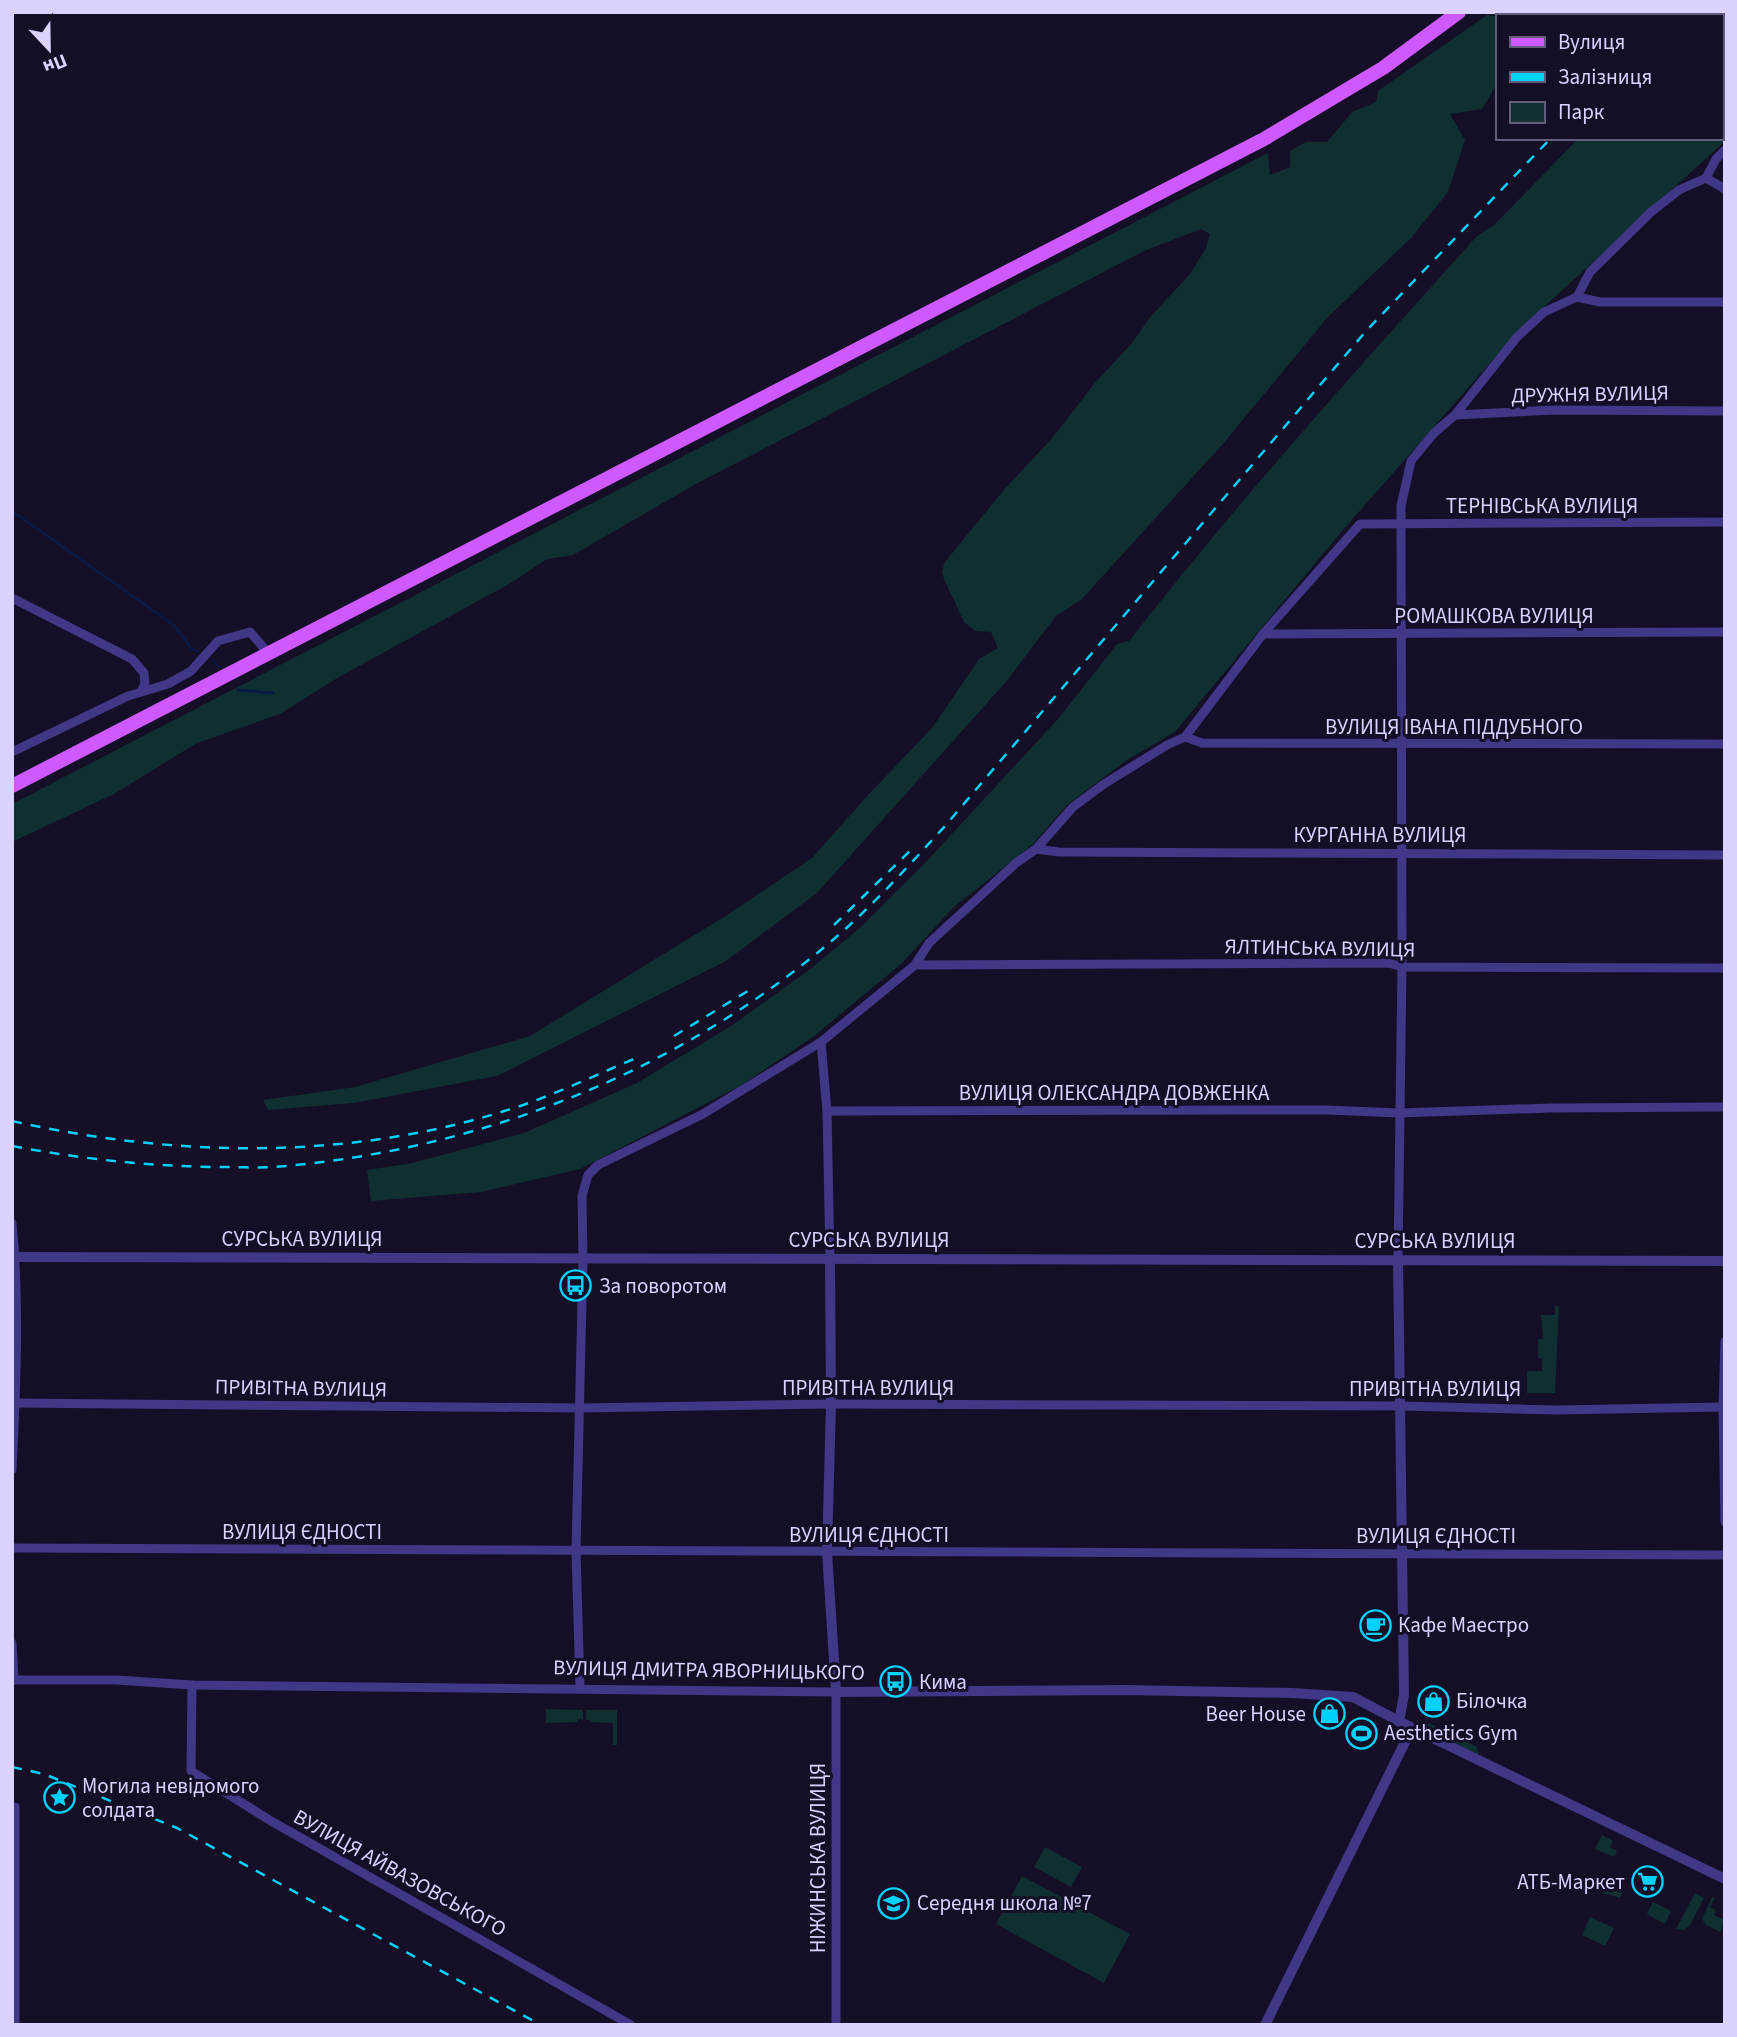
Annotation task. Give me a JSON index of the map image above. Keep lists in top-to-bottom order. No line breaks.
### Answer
{"streets":{"street":["ДРУЖНЯ ВУЛИЦЯ","ТЕРНІВСЬКА ВУЛИЦЯ","РОМАШКОВА ВУЛИЦЯ","ВУЛИЦЯ ІВАНА ПІДДУБНОГО","КУРГАННА ВУЛИЦЯ","ЯЛТИНСЬКА ВУЛИЦЯ","ВУЛИЦЯ ОЛЕКСАНДРА ДОВЖЕНКА","СУРСЬКА ВУЛИЦЯ","ПРИВІТНА ВУЛИЦЯ","ВУЛИЦЯ ЄДНОСТІ","ВУЛИЦЯ ДМИТРА ЯВОРНИЦЬКОГО","НІЖИНСЬКА ВУЛИЦЯ","ВУЛИЦЯ АЙВАЗОВСЬКОГО"]},"crossings":[["ТЕРНІВСЬКА ВУЛИЦЯ","РОМАШКОВА ВУЛИЦЯ"],["ВУЛИЦЯ ДМИТРА ЯВОРНИЦЬКОГО","НІЖИНСЬКА ВУЛИЦЯ"],["ВУЛИЦЯ ДМИТРА ЯВОРНИЦЬКОГО","ВУЛИЦЯ АЙВАЗОВСЬКОГО"]],"places":{"bus stop":["За поворотом","Кима"],"cafe":["Кафе Маестро"],"shop":["Білочка","Beer House"],"sports":["Aesthetics Gym"],"place":["Могила невідомого солдата"],"supermarket":["АТБ-Маркет"],"school or university":["Середня школа №7"]},"legend":["Вулиця","Залізниця","Парк"],"north":"bottom"}
